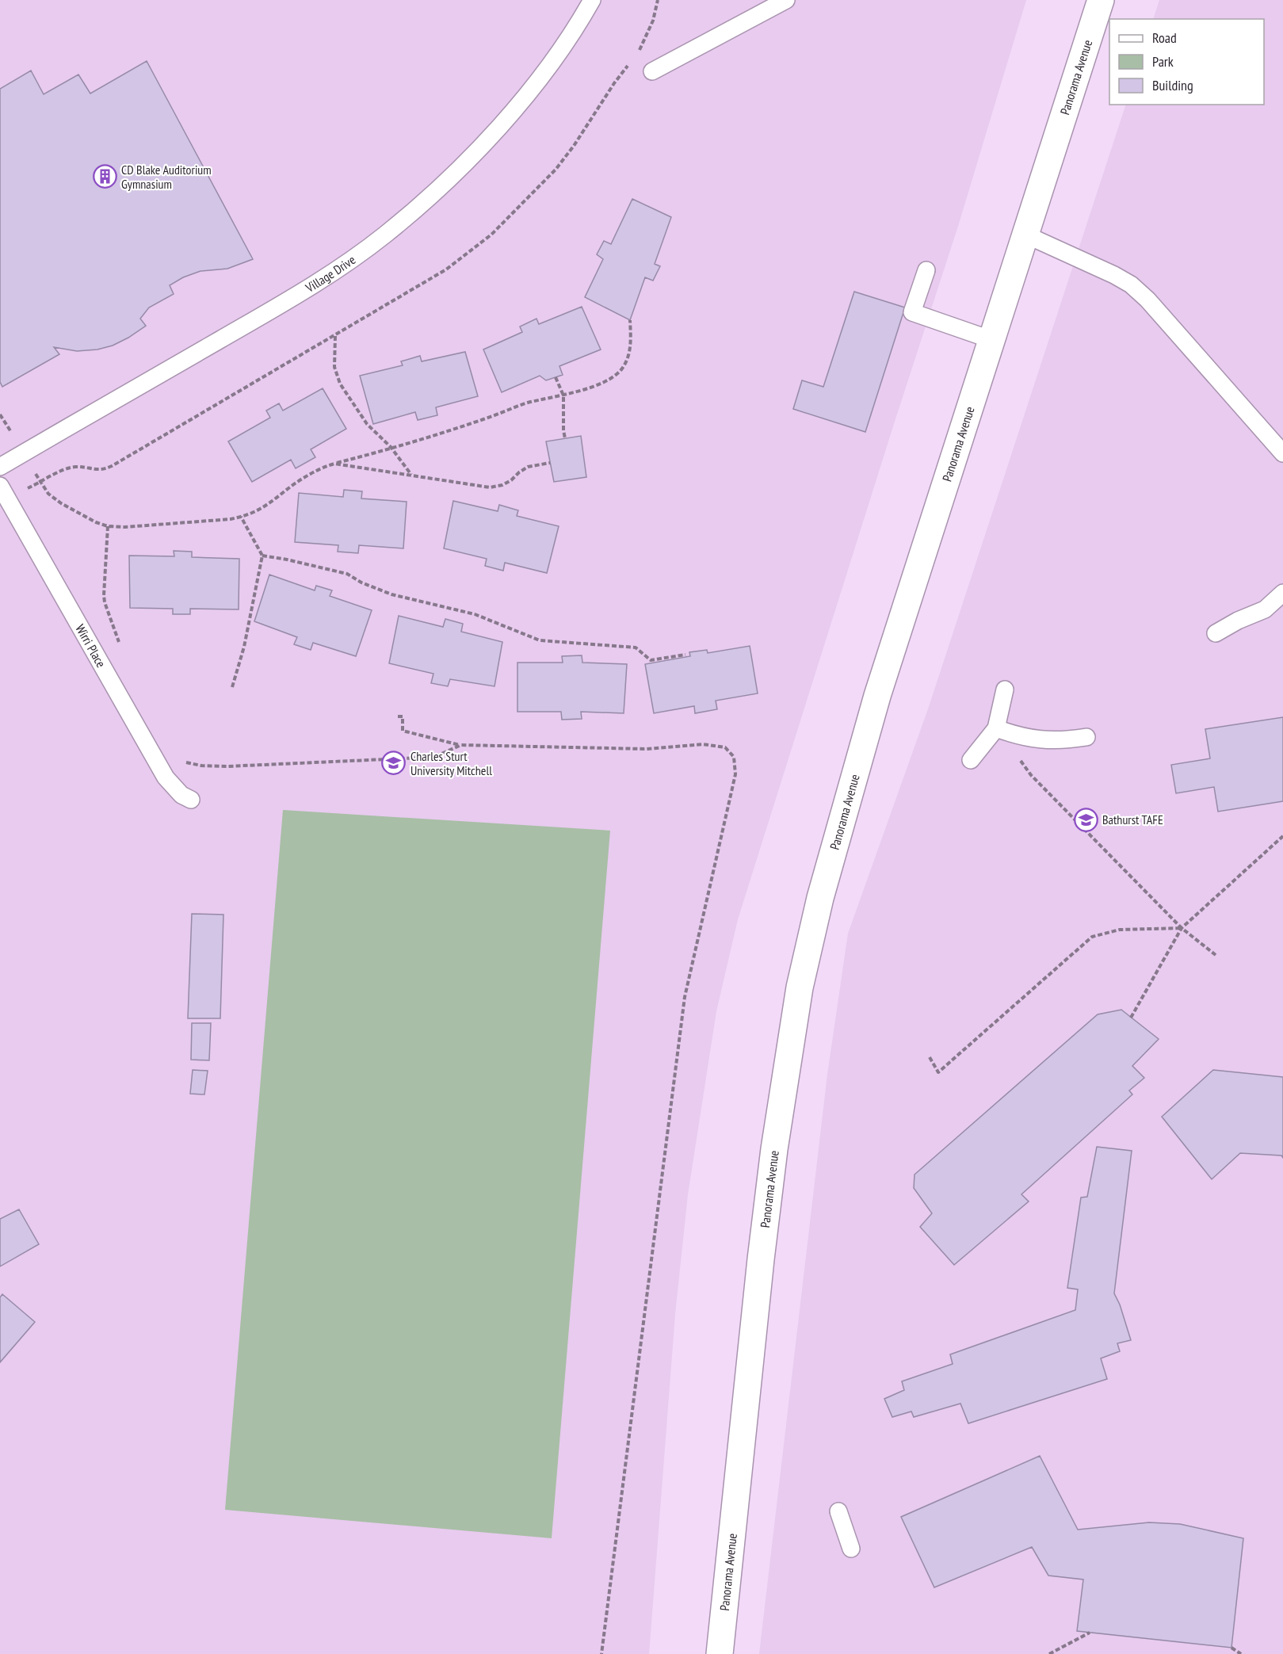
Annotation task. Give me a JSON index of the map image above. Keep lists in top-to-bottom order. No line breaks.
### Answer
{"streets":{"street":["Panorama Avenue"],"lane":["Village Drive","Wirri Place"]},"places":{"building":["CD Blake Auditorium Gymnasium"],"school or university":["Charles Sturt University Mitchell","Bathurst TAFE"]},"legend":["Road","Park","Building"]}
